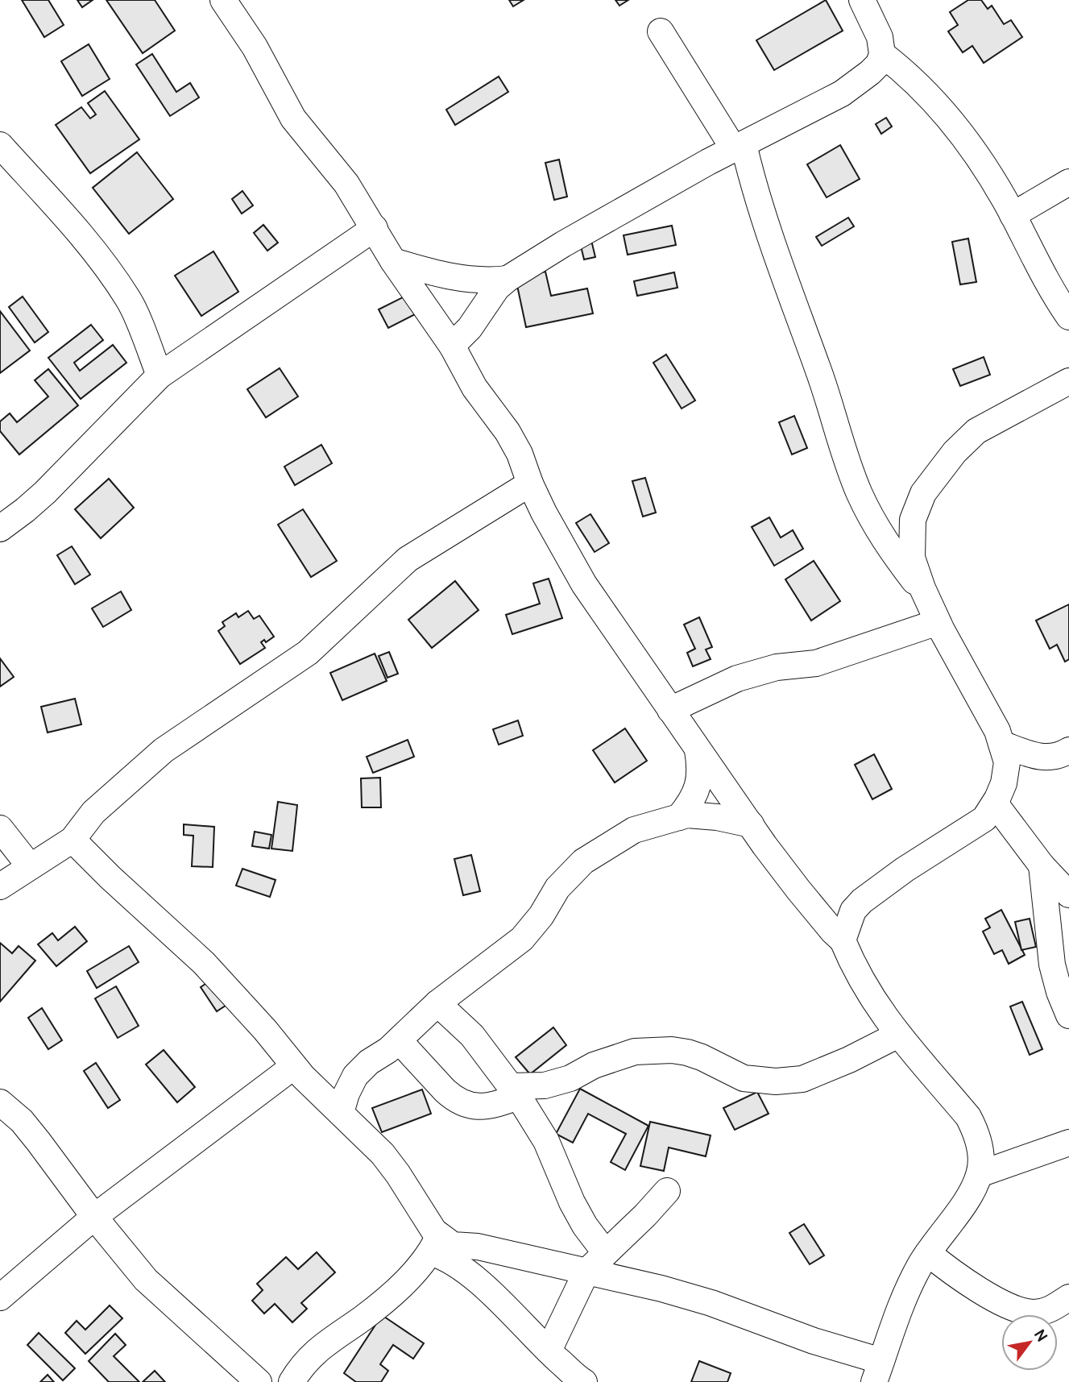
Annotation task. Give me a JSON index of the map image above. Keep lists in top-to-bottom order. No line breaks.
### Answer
{"north":"top right"}
